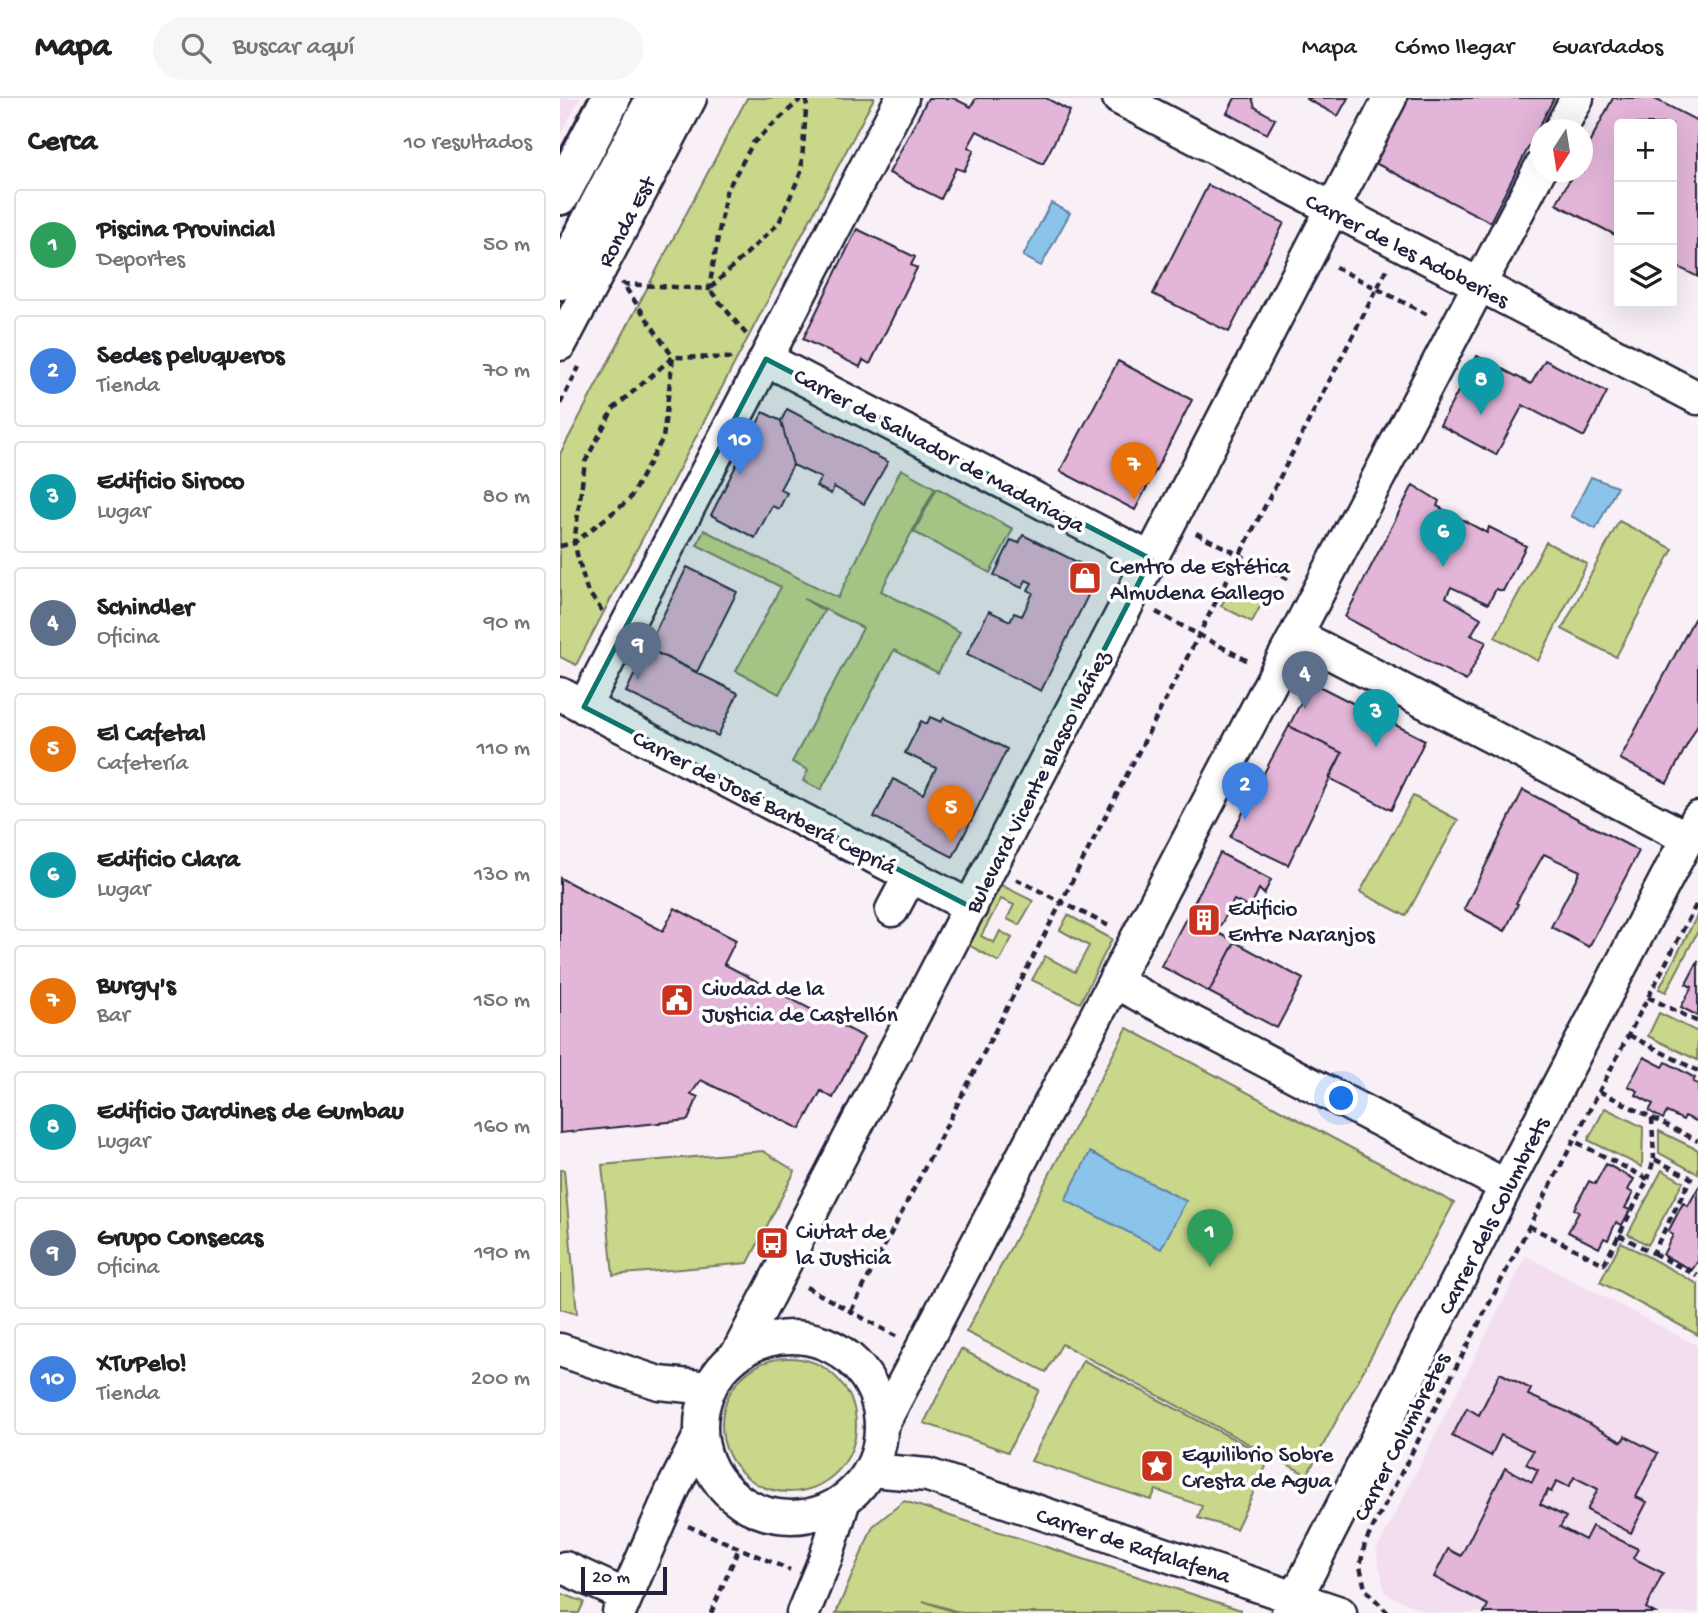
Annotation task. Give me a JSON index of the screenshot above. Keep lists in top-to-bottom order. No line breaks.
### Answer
{"streets":{"main road":["Ronda Est"],"street":["Carrer de les Adoberies","Carrer de Salvador de Madariaga","Bulevard Vicente Blasco Ibáñez","Carrer de José Barberá Cepriá","Carrer dels Columbrets","Carrer de Rafalafena"],"path":["Carrer Columbretes"]},"crossings":[["Carrer de les Adoberies","Bulevard Vicente Blasco Ibáñez"],["Carrer de Salvador de Madariaga","Bulevard Vicente Blasco Ibáñez"],["Bulevard Vicente Blasco Ibáñez","Carrer de José Barberá Cepriá"],["Bulevard Vicente Blasco Ibáñez","Carrer de Rafalafena"],["Carrer dels Columbrets","Carrer de Rafalafena"]],"places":{"shop":["Centro de Estética Almudena Gallego"],"building":["Edificio Entre Naranjos"],"public building":["Ciudad de la Justicia de Castellón"],"bus stop":["Ciutat de la Justicia"],"place":["Equilibrio Sobre Cresta de Agua"]},"scale_bar":"20 m","north":"bottom","page":{"header":"Mapa","search":"Buscar aquí","nav":["Mapa","Cómo llegar","Guardados"],"heading":["Cerca","10 resultados"],"map_buttons":["+","−"],"list":[{"mark":"1","name":"Piscina Provincial","note":"Deportes","value":"50 m"},{"mark":"2","name":"Sedes peluqueros","note":"Tienda","value":"70 m"},{"mark":"3","name":"Edificio Siroco","note":"Lugar","value":"80 m"},{"mark":"4","name":"Schindler","note":"Oficina","value":"90 m"},{"mark":"5","name":"El Cafetal","note":"Cafetería","value":"110 m"},{"mark":"6","name":"Edificio Clara","note":"Lugar","value":"130 m"},{"mark":"7","name":"Burgy's","note":"Bar","value":"150 m"},{"mark":"8","name":"Edificio Jardines de Gumbau","note":"Lugar","value":"160 m"},{"mark":"9","name":"Grupo Consecas","note":"Oficina","value":"190 m"},{"mark":"10","name":"XTuPelo!","note":"Tienda","value":"200 m"}],"pins":["8","10","7","6","9","4","3","2","5","1"],"scale":"20 m"}}
